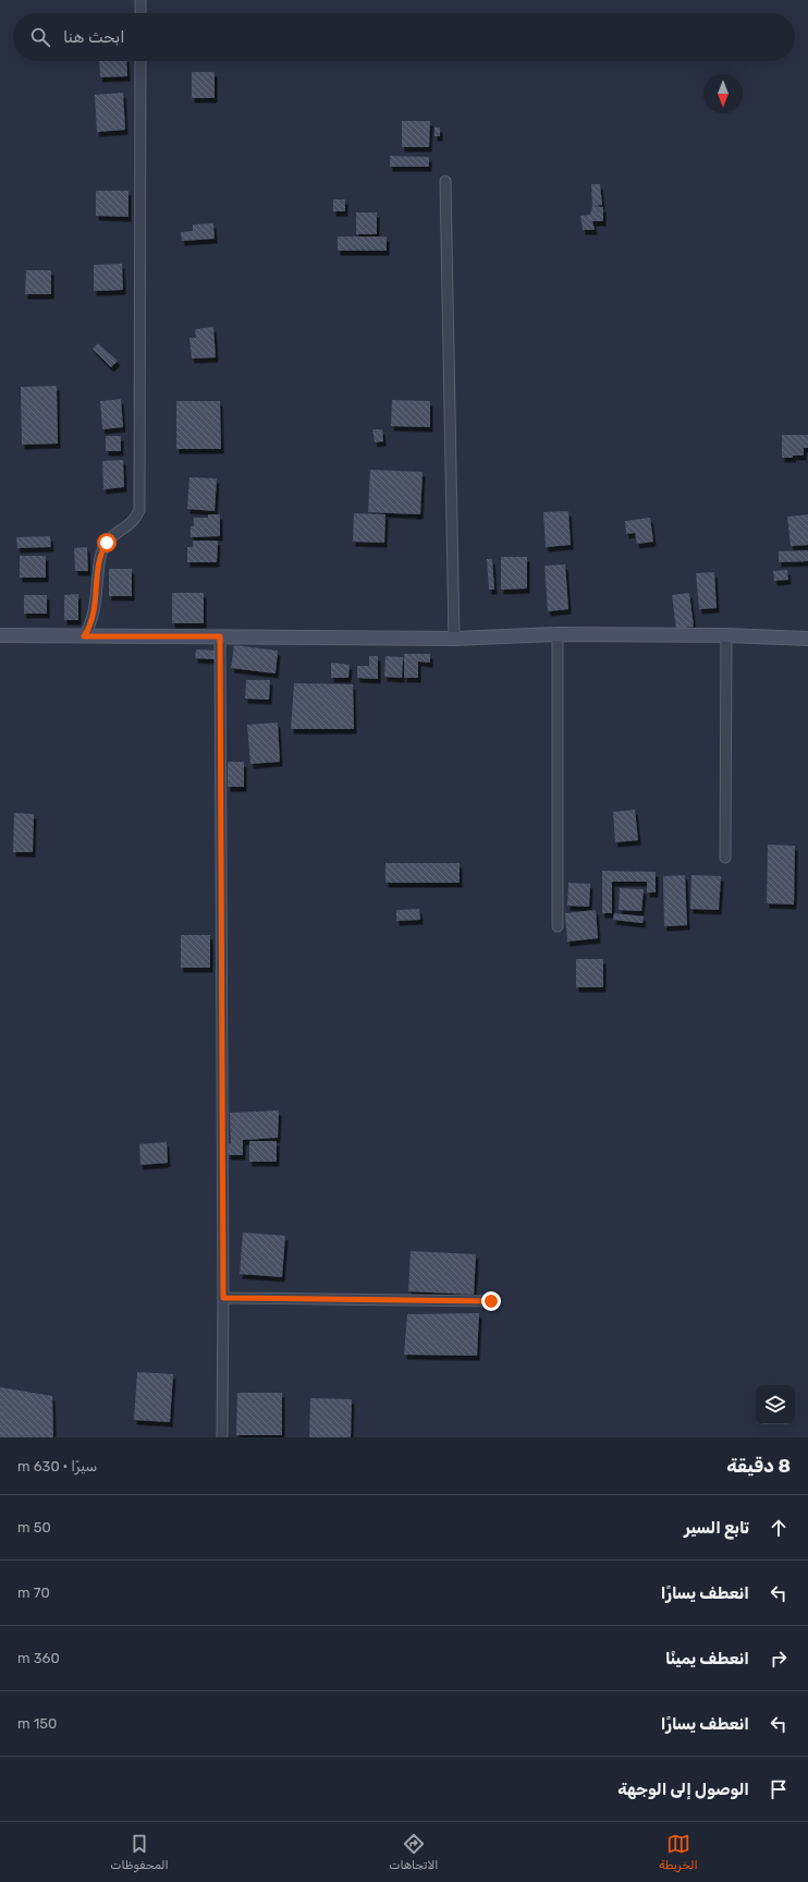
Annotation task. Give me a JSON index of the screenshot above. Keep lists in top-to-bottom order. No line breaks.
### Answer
{"north":"bottom","page":{"search":"ابحث هنا","heading":["8 دقيقة","سيرًا · 630 m"],"list":[["تابع السير","50 m"],["انعطف يسارًا","70 m"],["انعطف يمينًا","360 m"],["انعطف يسارًا","150 m"],"الوصول إلى الوجهة"],"nav":["الخريطة","الاتجاهات","المحفوظات"]}}
